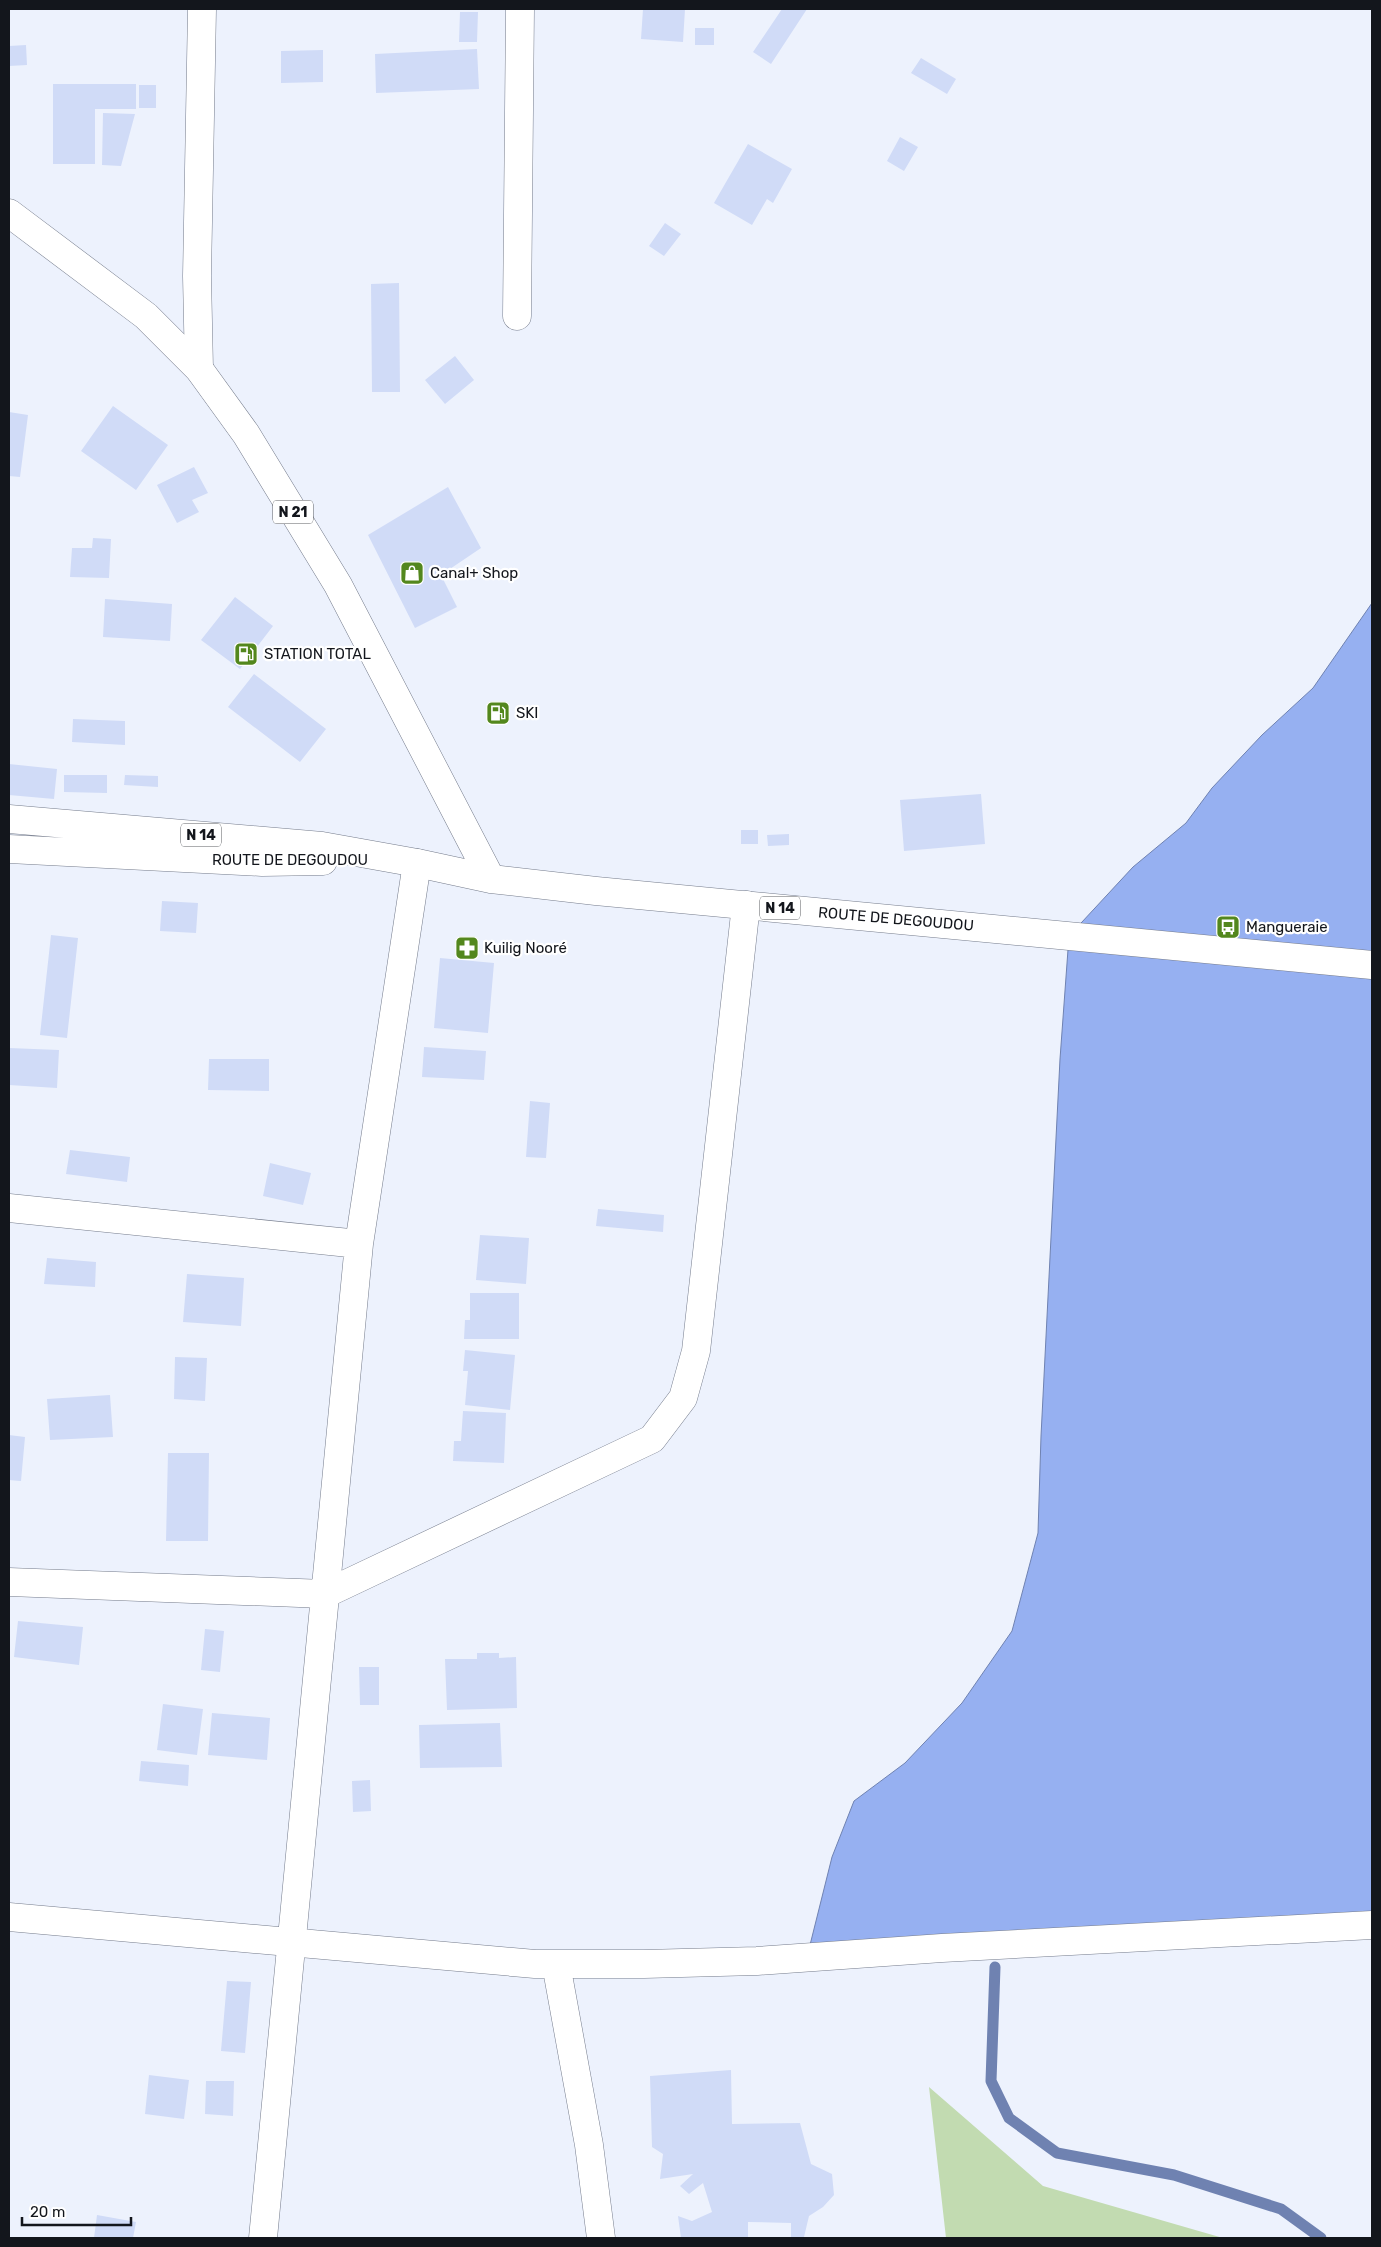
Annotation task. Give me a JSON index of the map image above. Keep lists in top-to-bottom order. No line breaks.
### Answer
{"streets":{"street":["N 21","N 14","ROUTE DE DEGOUDOU"]},"crossings":[["N 21","ROUTE DE DEGOUDOU"]],"places":{"shop":["Canal+ Shop"],"fuel station":["STATION TOTAL","SKI"],"bus stop":["Mangueraie"],"pharmacy":["Kuilig Nooré"]},"scale_bar":"20 m"}
